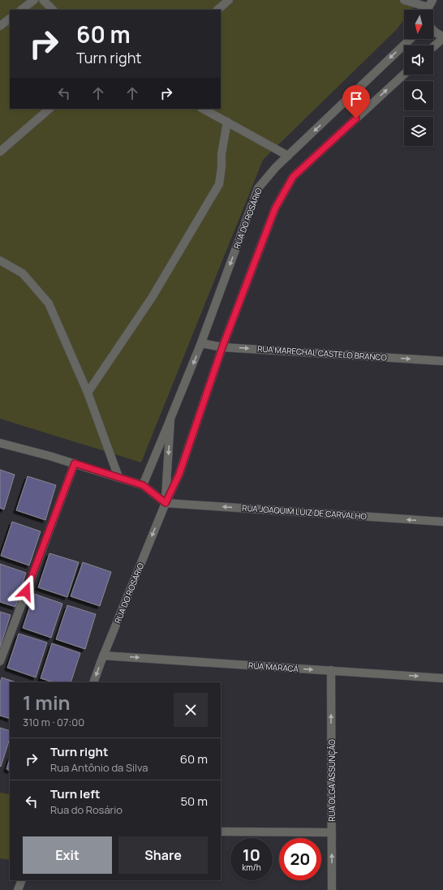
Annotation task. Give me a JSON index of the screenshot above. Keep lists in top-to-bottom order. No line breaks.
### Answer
{"streets":{"street":["RUA DO ROSÁRIO","RUA MARECHAL CASTELO BRANCO","RUA JOAQUIM LUIZ DE CARVALHO","RUA MARACÁ","RUA OLGA ASSUNÇÃO"]},"crossings":[["RUA DO ROSÁRIO","RUA MARECHAL CASTELO BRANCO"],["RUA DO ROSÁRIO","RUA JOAQUIM LUIZ DE CARVALHO"],["RUA DO ROSÁRIO","RUA MARACÁ"],["RUA MARACÁ","RUA OLGA ASSUNÇÃO"]],"one_way":["RUA MARECHAL CASTELO BRANCO","RUA JOAQUIM LUIZ DE CARVALHO","RUA MARACÁ","RUA OLGA ASSUNÇÃO"],"north":"bottom","page":{"turn":["60 m","Turn right"],"heading":["1 min","310 m · 07:00"],"list":[{"name":"Turn right","note":"Rua Antônio da Silva","value":"60 m"},{"name":"Turn left","note":"Rua do Rosário","value":"50 m"}],"buttons":["Exit","Share"],"speed":"10 km/h","limit":"20"}}
